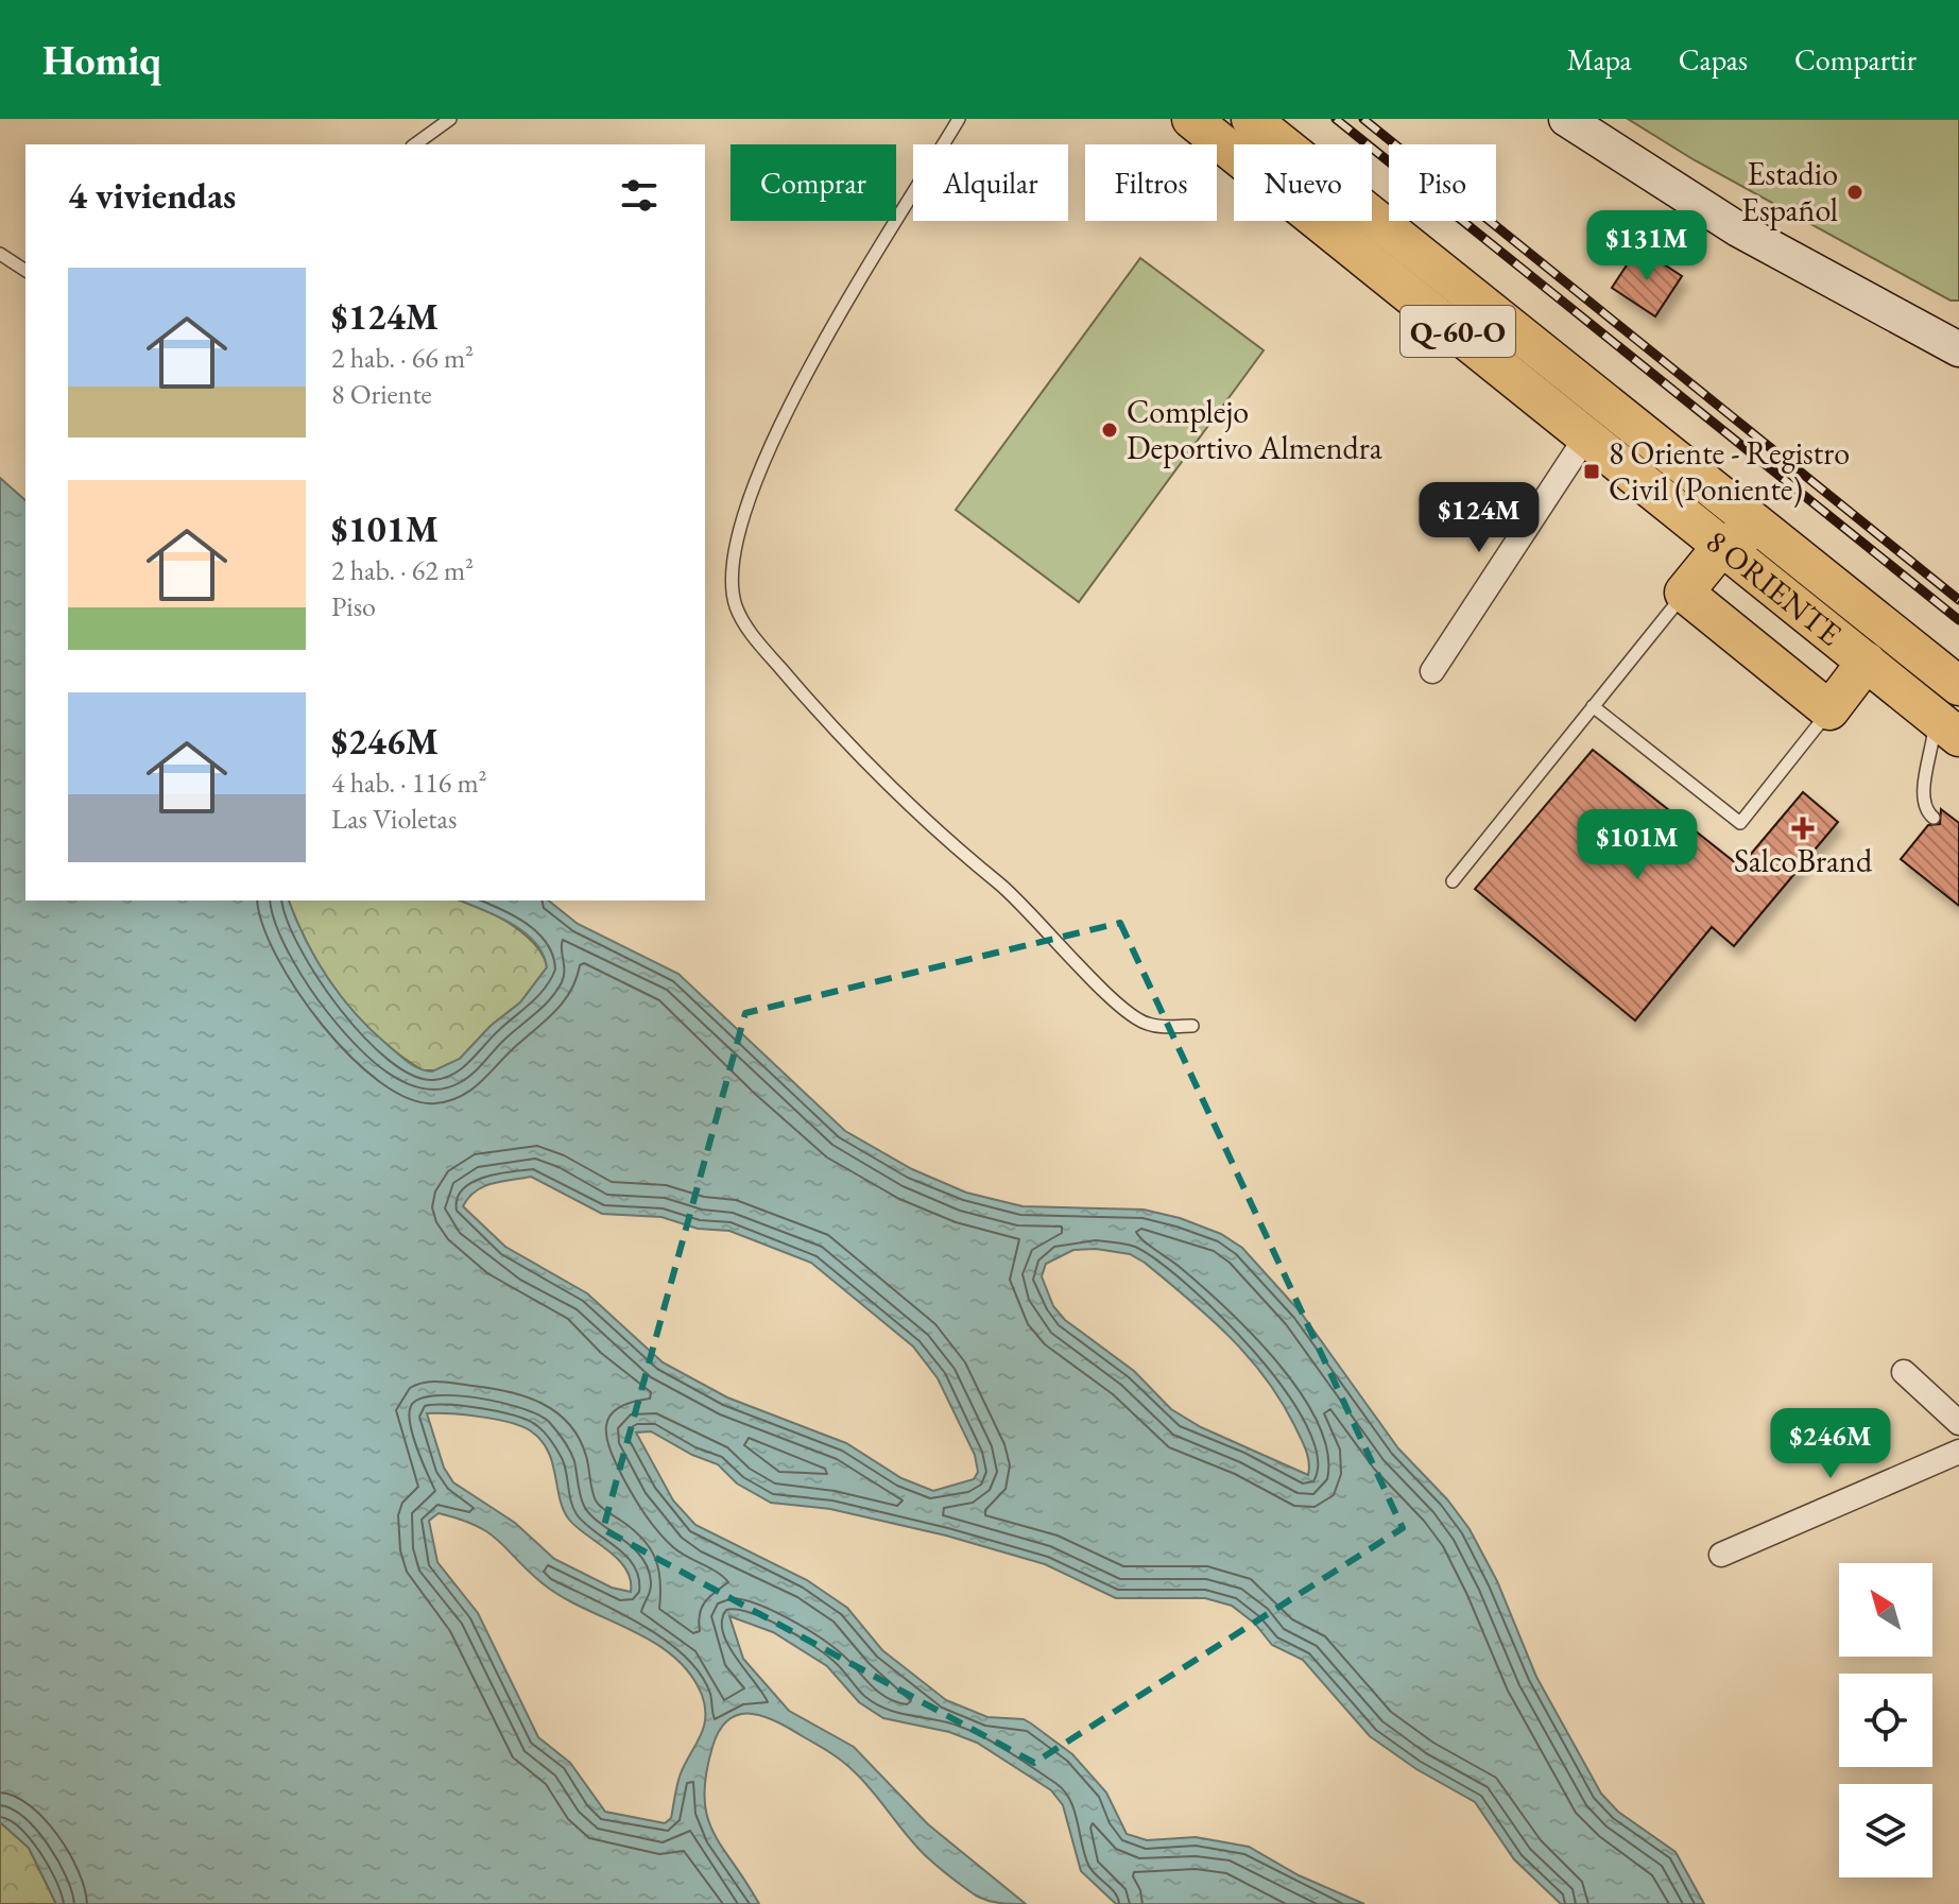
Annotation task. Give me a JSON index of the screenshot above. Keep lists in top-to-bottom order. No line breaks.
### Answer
{"streets":{"main road":["Q-60-O","8 ORIENTE"]},"places":{"other":["Estadio Español","Complejo Deportivo Almendra"],"transit":["8 Oriente - Registro Civil (Poniente)"],"health":["SalcoBrand"]},"north":"top left","page":{"header":"Homiq","nav":["Mapa","Capas","Compartir"],"chip":["Comprar","Alquilar","Filtros","Nuevo","Piso"],"heading":"4 viviendas","price":["$131M","$124M","$101M","$246M"],"list":[{"name":"$124M","note":"2 hab. · 66 m² · 8 Oriente"},{"name":"$101M","note":"2 hab. · 62 m² · Piso"},{"name":"$246M","note":"4 hab. · 116 m² · Las Violetas"}]}}
